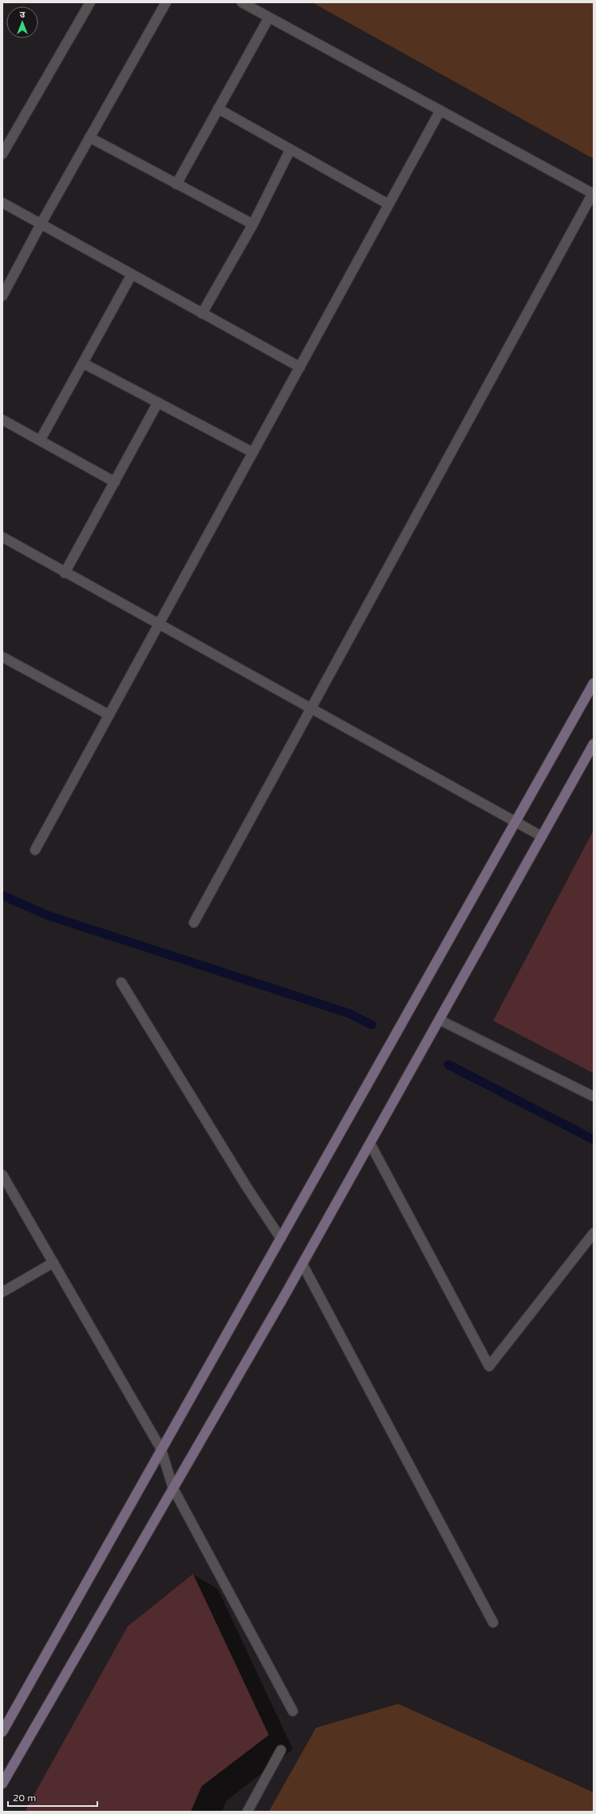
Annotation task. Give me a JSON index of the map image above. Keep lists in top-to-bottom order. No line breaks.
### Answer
{"scale_bar":"20 m","north":"top"}
